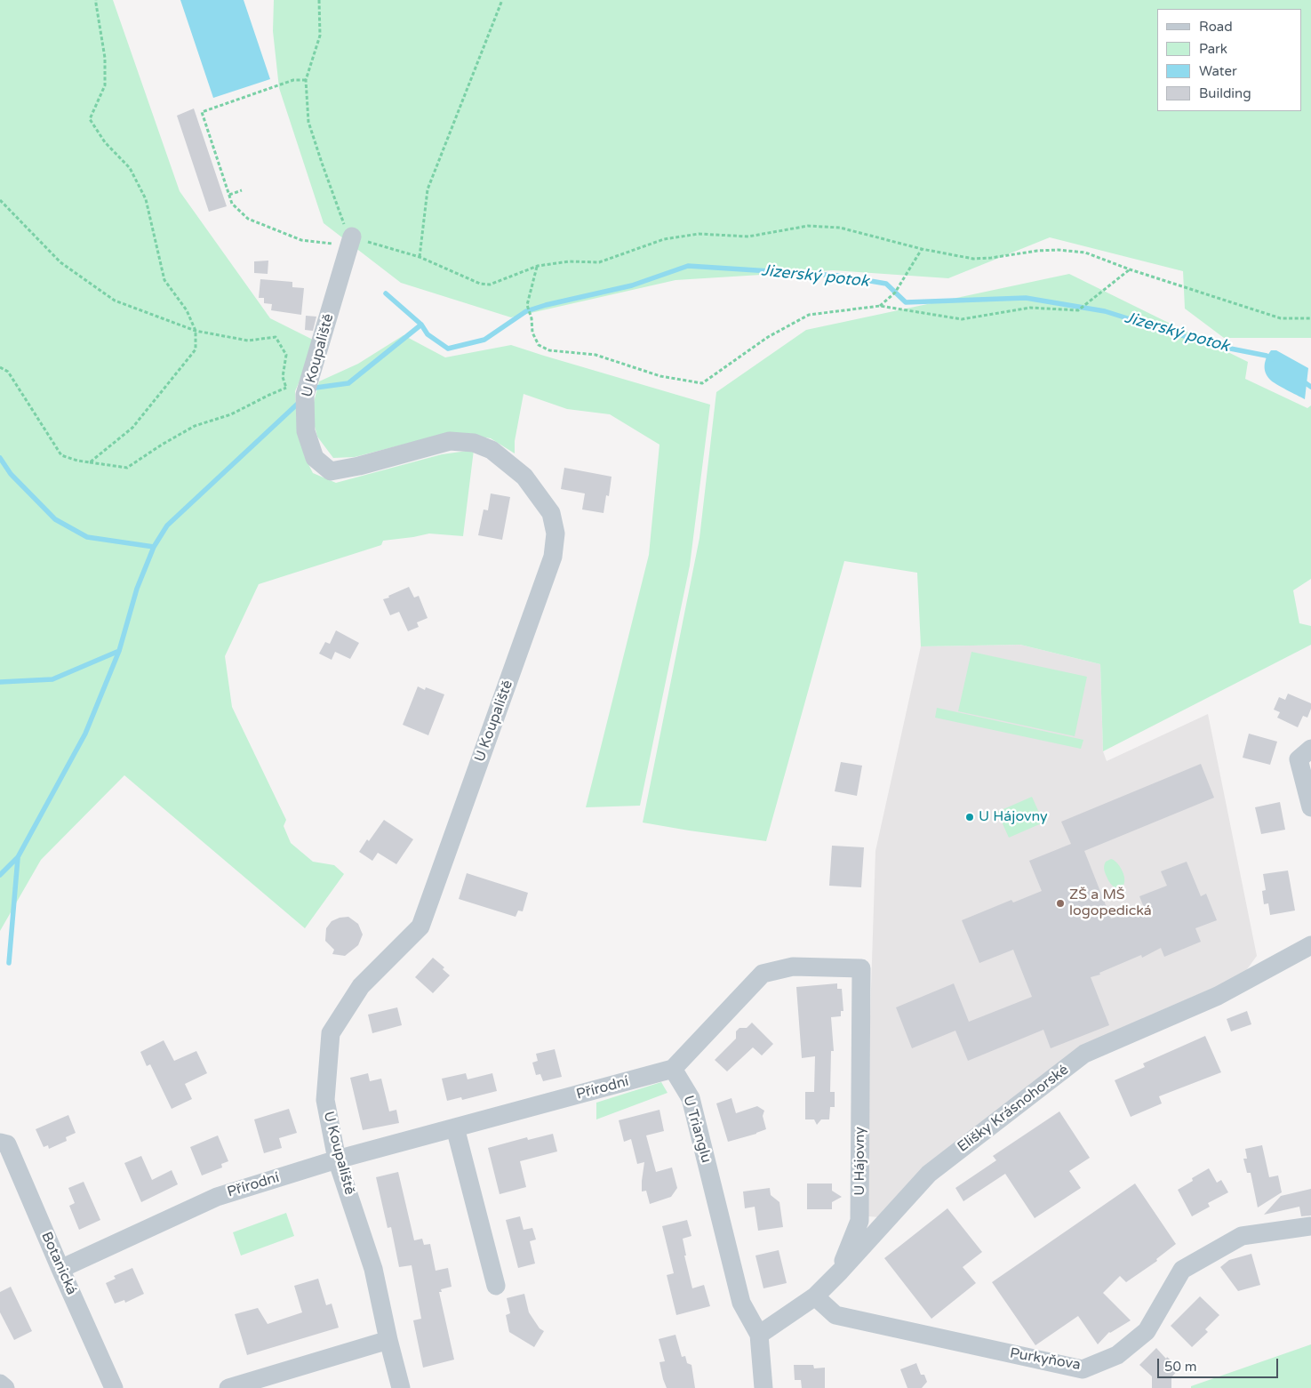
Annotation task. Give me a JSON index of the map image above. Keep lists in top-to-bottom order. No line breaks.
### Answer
{"streets":{"street":["U Koupaliště","Přírodní","Elišky Krásnohorské","U Trianglu","U Hájovny","Botanická","Purkyňova"]},"crossings":[["U Koupaliště","Přírodní"],["Přírodní","U Trianglu"],["Přírodní","U Hájovny"],["Přírodní","Botanická"],["Elišky Krásnohorské","U Trianglu"],["Elišky Krásnohorské","U Hájovny"],["Elišky Krásnohorské","Purkyňova"],["U Trianglu","U Hájovny"]],"water":["Jizerský potok"],"places":["U Hájovny","ZŠ a MŠ logopedická"],"legend":["Road","Park","Water","Building"],"scale_bar":"50 m"}
